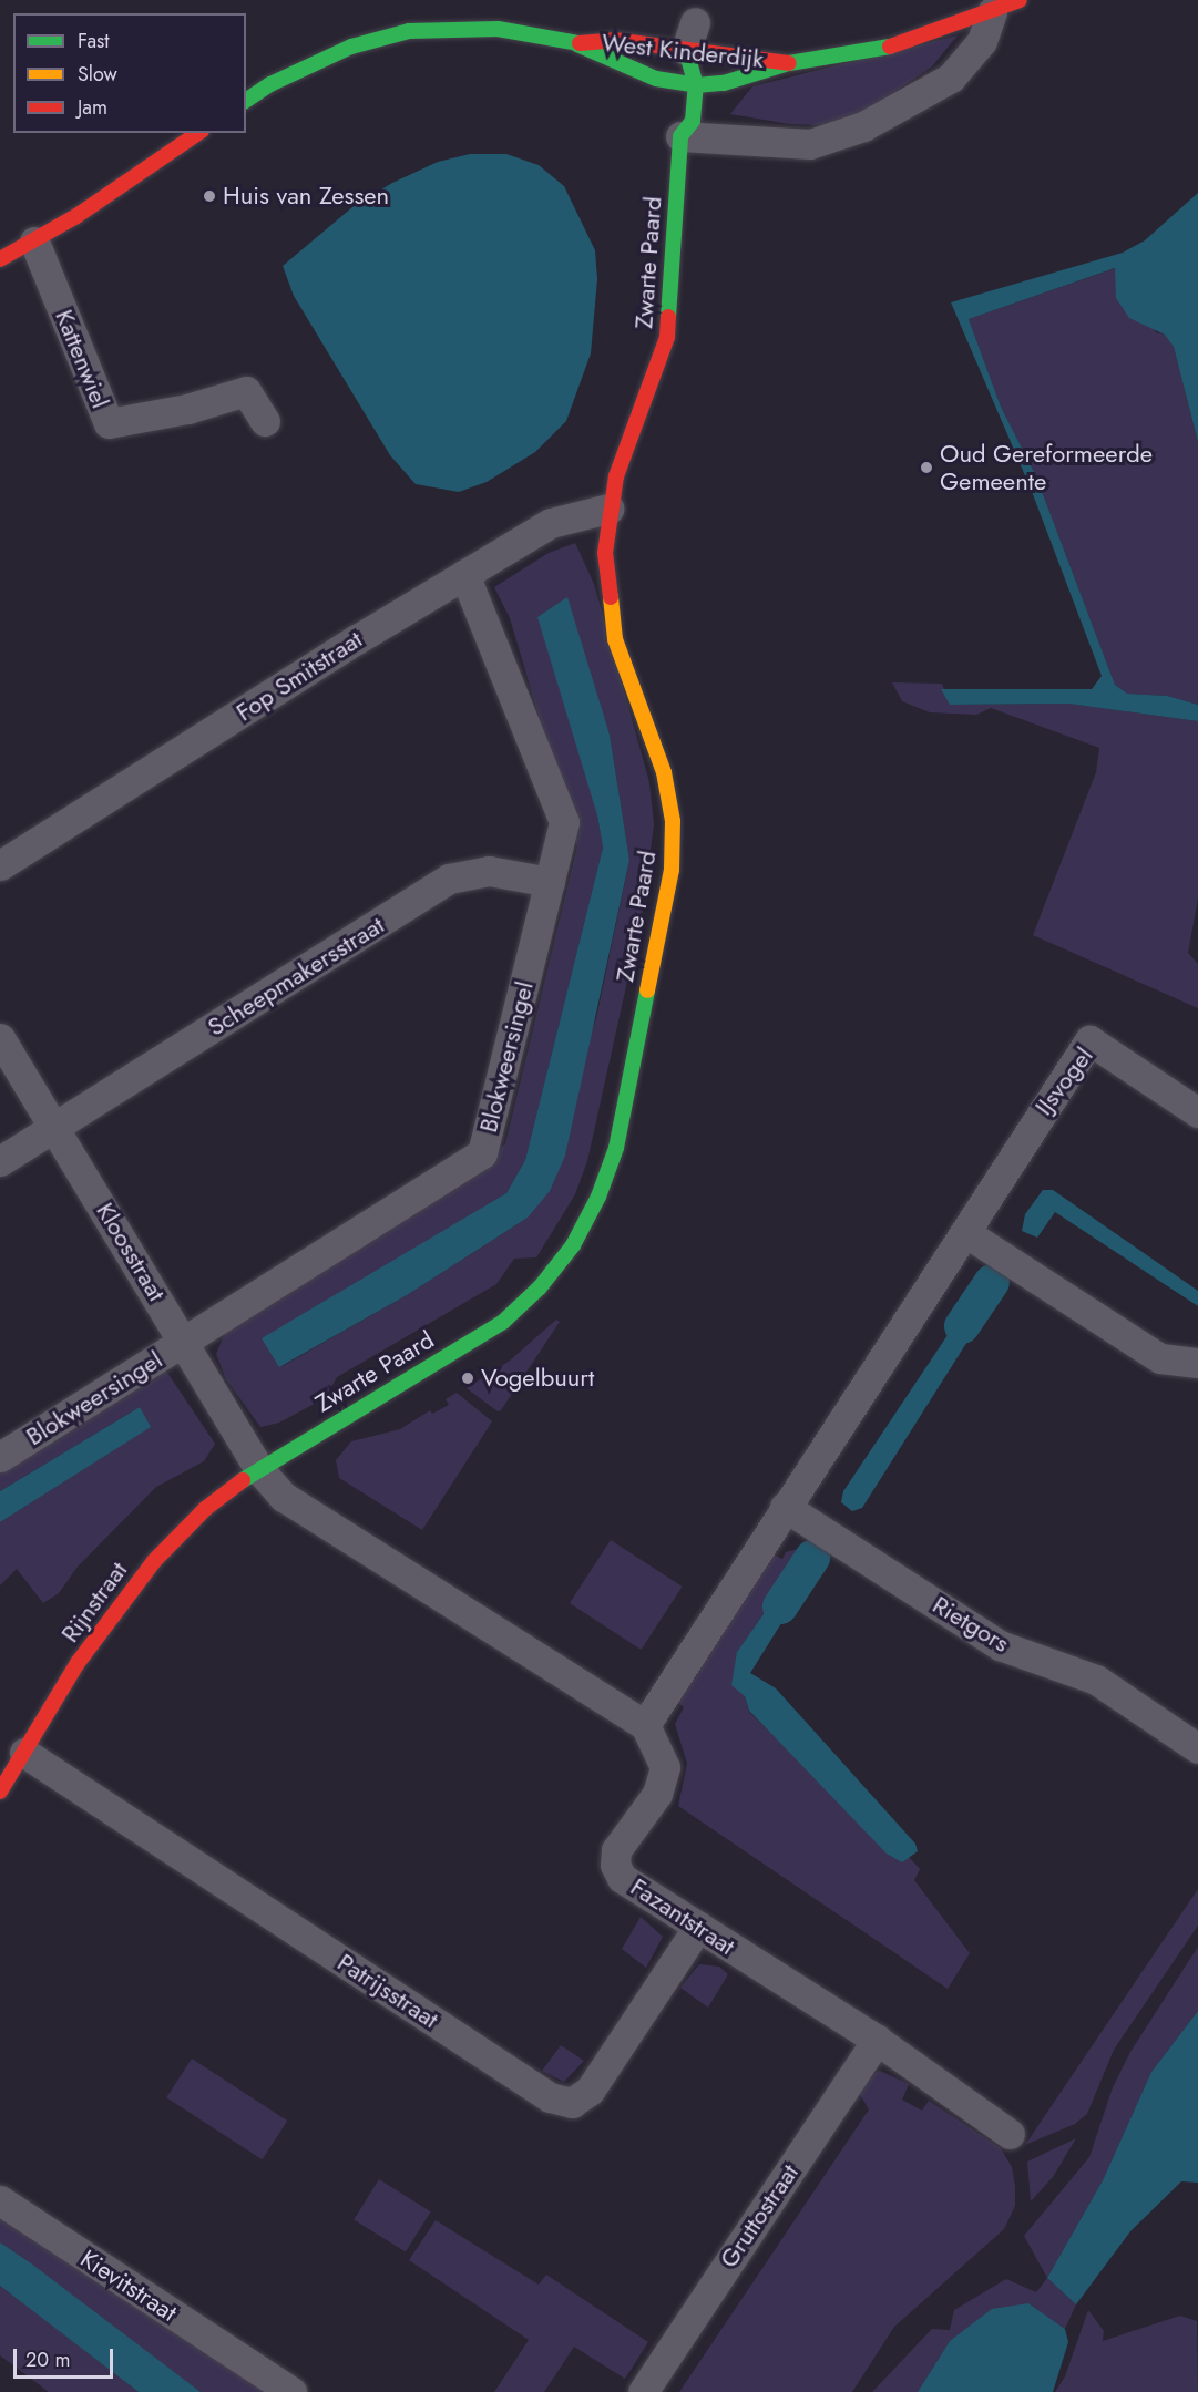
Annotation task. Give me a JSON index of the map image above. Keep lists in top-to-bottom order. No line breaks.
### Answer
{"streets":{"street":["West Kinderdijk","Zwarte Paard","Kattenwiel","Fop Smitstraat","Scheepmakersstraat","Blokweersingel","IJsvogel","Kloosstraat","Rijnstraat","Rietgors","Fazantstraat","Patrijsstraat","Gruttostraat","Kievitstraat"]},"crossings":[["West Kinderdijk","Zwarte Paard"],["Zwarte Paard","Fop Smitstraat"],["Zwarte Paard","Kloosstraat"],["Zwarte Paard","Rijnstraat"],["Zwarte Paard","Fazantstraat"],["Fop Smitstraat","Blokweersingel"],["Scheepmakersstraat","Blokweersingel"],["Scheepmakersstraat","Kloosstraat"],["Blokweersingel","Kloosstraat"],["Kloosstraat","Rijnstraat"],["Kloosstraat","Fazantstraat"],["Rijnstraat","Fazantstraat"],["Rijnstraat","Patrijsstraat"],["Fazantstraat","Patrijsstraat"],["Fazantstraat","Gruttostraat"]],"places":["Huis van Zessen","Oud Gereformeerde Gemeente","Vogelbuurt"],"legend":["Fast","Slow","Jam"],"scale_bar":"20 m"}
